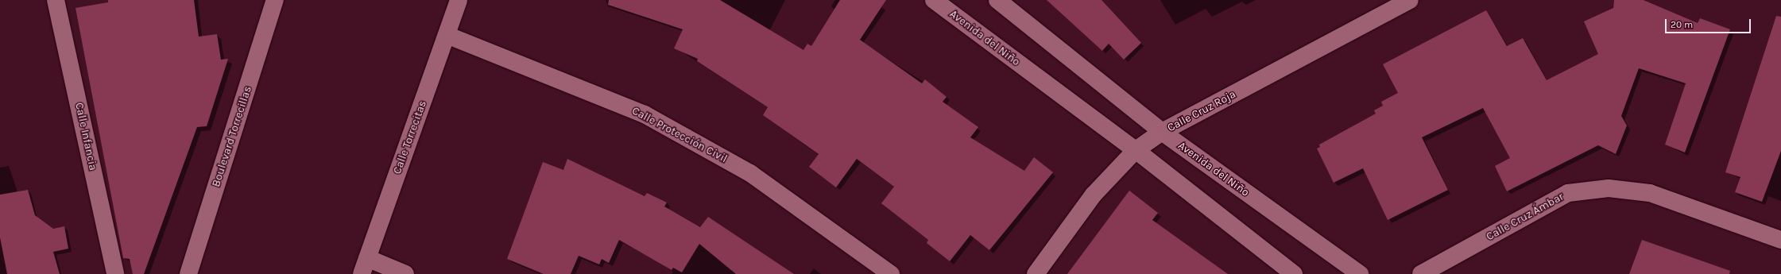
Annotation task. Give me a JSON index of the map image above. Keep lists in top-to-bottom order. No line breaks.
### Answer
{"streets":{"street":["Avenida del Niño","Calle Cruz Roja","Calle Protección Civil","Calle Infancia","Boulevard Torrecillas","Calle Torrecitas","Calle Cruz Ámbar"]},"crossings":[["Avenida del Niño","Calle Cruz Roja"],["Calle Protección Civil","Calle Torrecitas"]],"scale_bar":"20 m"}
